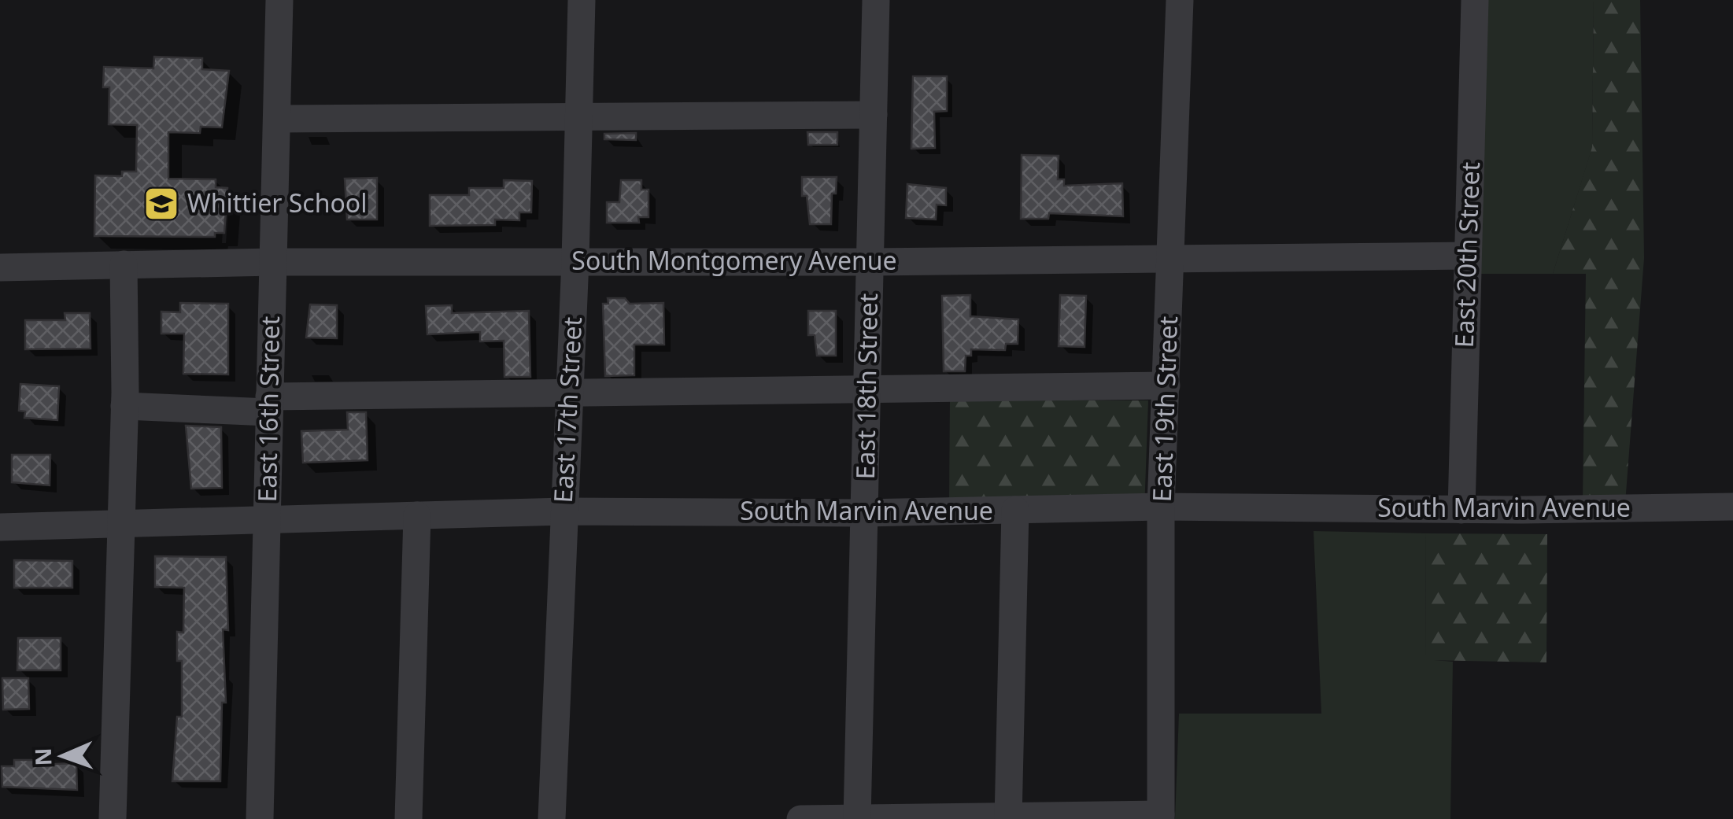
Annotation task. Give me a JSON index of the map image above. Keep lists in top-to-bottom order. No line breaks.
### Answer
{"streets":{"street":["East 20th Street","South Montgomery Avenue","East 18th Street","East 16th Street","East 19th Street","East 17th Street","South Marvin Avenue"]},"crossings":[["East 20th Street","South Montgomery Avenue"],["East 20th Street","South Marvin Avenue"],["South Montgomery Avenue","East 18th Street"],["South Montgomery Avenue","East 16th Street"],["South Montgomery Avenue","East 19th Street"],["South Montgomery Avenue","East 17th Street"],["East 18th Street","South Marvin Avenue"],["East 16th Street","South Marvin Avenue"],["East 19th Street","South Marvin Avenue"],["East 17th Street","South Marvin Avenue"]],"places":{"school or university":["Whittier School"]},"north":"left"}
